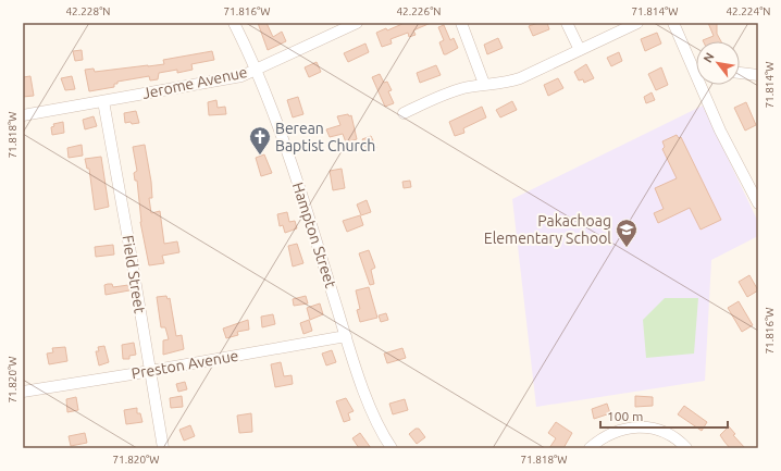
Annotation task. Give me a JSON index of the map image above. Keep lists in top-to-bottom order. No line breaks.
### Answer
{"streets":{"street":["Jerome Avenue","Hampton Street","Field Street","Preston Avenue"]},"crossings":[["Jerome Avenue","Hampton Street"],["Jerome Avenue","Field Street"],["Hampton Street","Preston Avenue"],["Field Street","Preston Avenue"]],"places":{"church":["Berean Baptist Church"],"school or university":["Pakachoag Elementary School"]},"scale_bar":"100 m","north":"top left","coordinates":["42.228°N","71.816°W","42.226°N","71.814°W","42.224°N","71.818°W","71.820°W"]}
